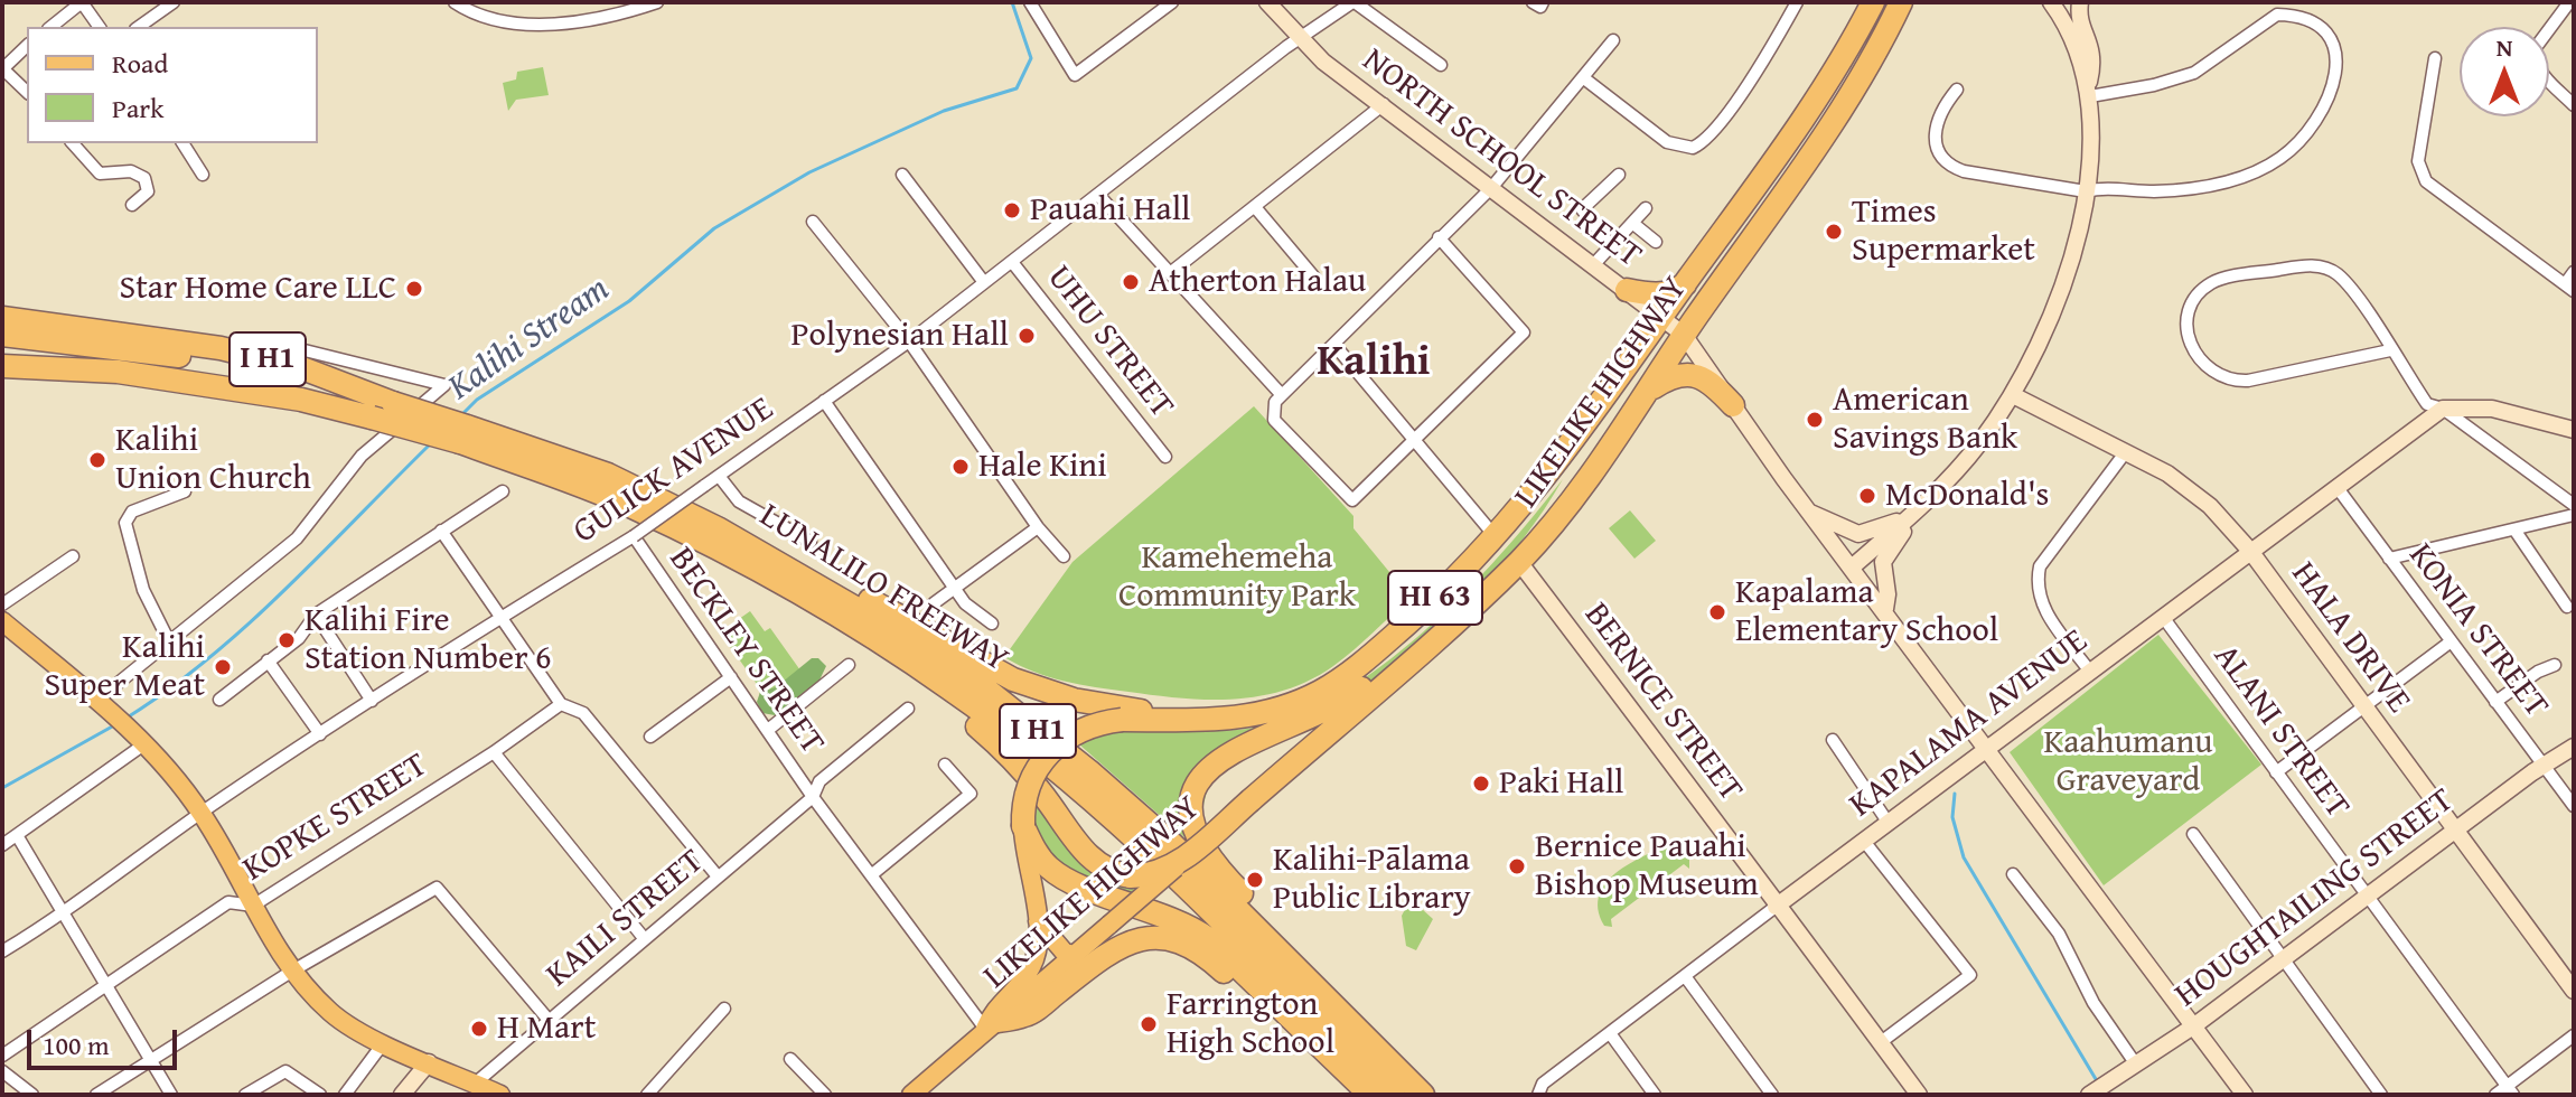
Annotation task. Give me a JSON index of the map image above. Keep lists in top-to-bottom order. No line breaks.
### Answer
{"streets":{"highway":["I H1","LIKELIKE HIGHWAY","LUNALILO FREEWAY","HI 63"],"street":["NORTH SCHOOL STREET","UHU STREET","GULICK AVENUE","KONIA STREET","HALA DRIVE","BECKLEY STREET","BERNICE STREET","KAPALAMA AVENUE","ALANI STREET","KOPKE STREET","HOUGHTAILING STREET","KAILI STREET"]},"crossings":[["NORTH SCHOOL STREET","LIKELIKE HIGHWAY"],["NORTH SCHOOL STREET","GULICK AVENUE"],["NORTH SCHOOL STREET","KAPALAMA AVENUE"],["NORTH SCHOOL STREET","HOUGHTAILING STREET"],["UHU STREET","GULICK AVENUE"],["I H1","LUNALILO FREEWAY"],["LIKELIKE HIGHWAY","HI 63"],["LIKELIKE HIGHWAY","BECKLEY STREET"],["LIKELIKE HIGHWAY","BERNICE STREET"],["GULICK AVENUE","BECKLEY STREET"],["HI 63","BECKLEY STREET"],["KONIA STREET","KAPALAMA AVENUE"],["KONIA STREET","HOUGHTAILING STREET"],["HALA DRIVE","KAPALAMA AVENUE"],["HALA DRIVE","HOUGHTAILING STREET"],["BECKLEY STREET","KAILI STREET"],["BERNICE STREET","KAPALAMA AVENUE"],["KAPALAMA AVENUE","ALANI STREET"],["ALANI STREET","HOUGHTAILING STREET"]],"districts":["Kalihi"],"water":["Kalihi Stream"],"parks":["Kamehemeha Community Park","Kaahumanu Graveyard"],"places":["Pauahi Hall","Times Supermarket","Atherton Halau","Star Home Care LLC","Polynesian Hall","American Savings Bank","Kalihi Union Church","Hale Kini","McDonald's","Kapalama Elementary School","Kalihi Fire Station Number 6","Kalihi Super Meat","Paki Hall","Bernice Pauahi Bishop Museum","Kalihi-Pālama Public Library","Farrington High School","H Mart"],"legend":["Road","Park"],"scale_bar":"100 m","north":"top"}
